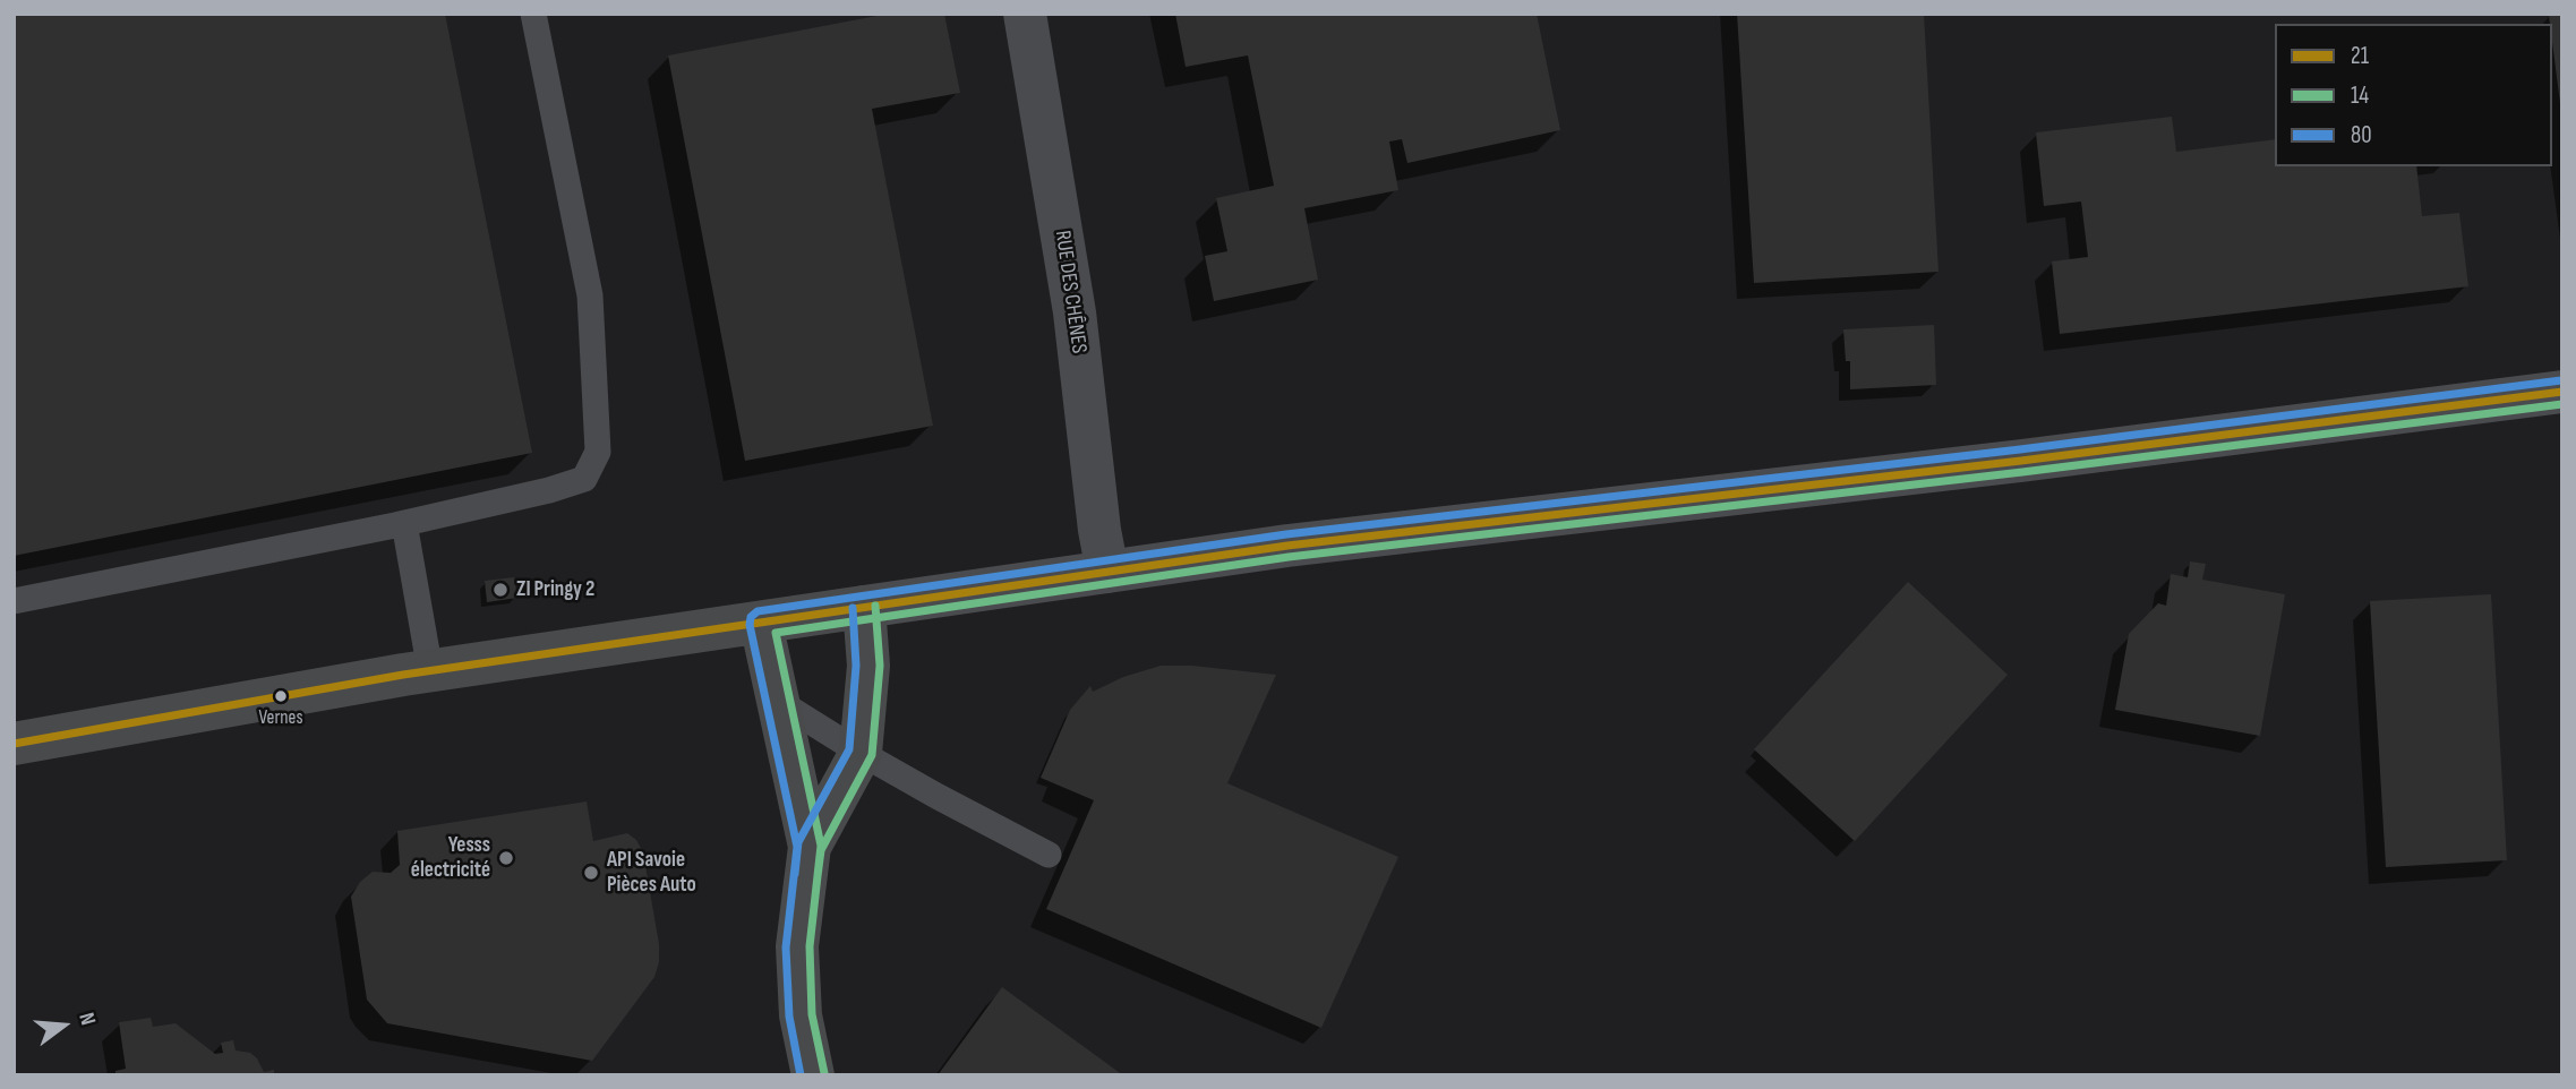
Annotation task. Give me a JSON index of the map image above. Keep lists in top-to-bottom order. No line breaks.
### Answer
{"streets":{"street":["RUE DES CHÊNES"]},"places":["ZI Pringy 2","Vernes","Yesss électricité","API Savoie Pièces Auto"],"lines":["transit line 80","transit line 21","transit line 14"],"legend":["21","14","80"],"north":"right"}
